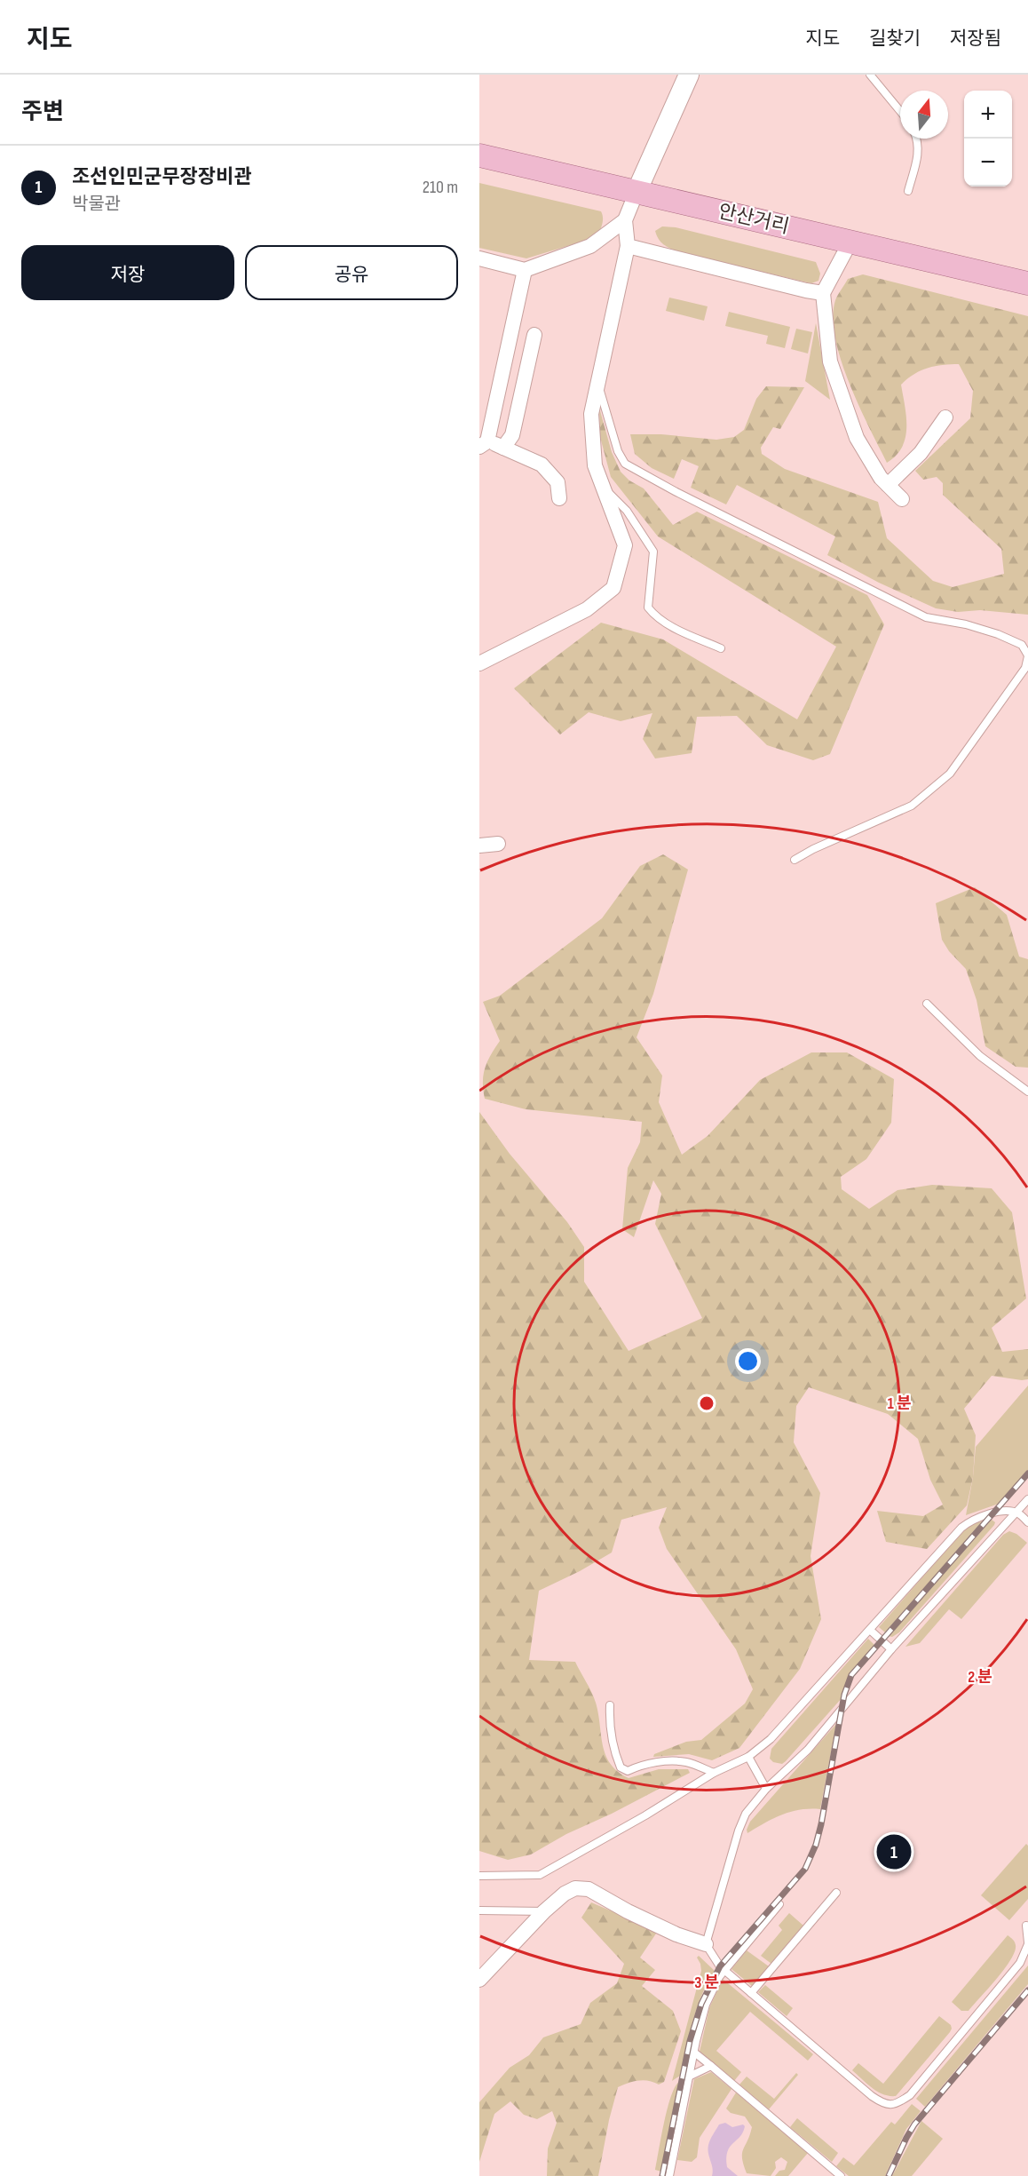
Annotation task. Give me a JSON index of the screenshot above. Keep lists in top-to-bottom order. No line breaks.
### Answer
{"streets":{"main road":["안산거리"]},"north":"top","page":{"header":"지도","nav":["지도","길찾기","저장됨"],"heading":"주변","map_buttons":["+","−"],"list":[{"mark":"1","name":"조선인민군무장장비관","note":"박물관","value":"210 m"}],"buttons":["저장","공유"],"pins":"1"},"rings":["1 분","2 분","3 분"]}
